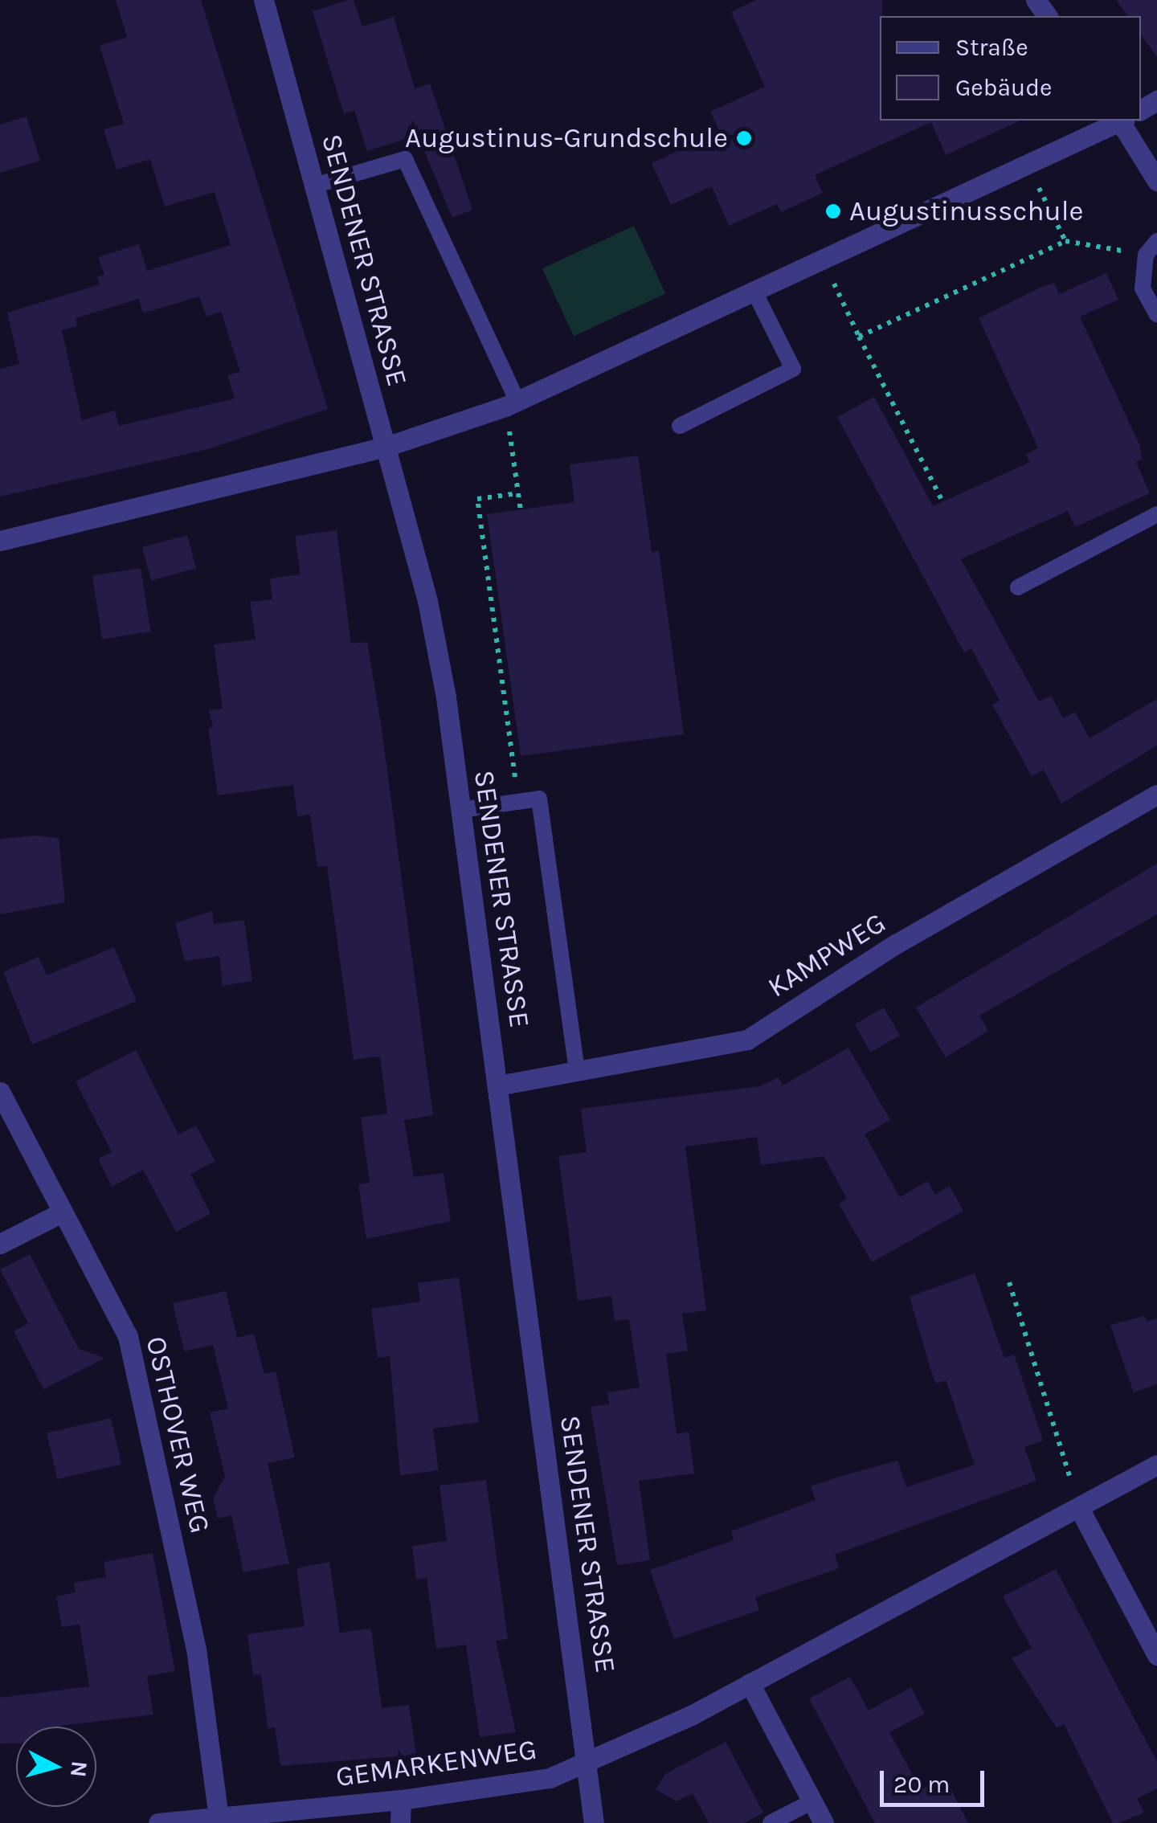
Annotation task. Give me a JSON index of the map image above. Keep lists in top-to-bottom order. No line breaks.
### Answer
{"streets":{"street":["SENDENER STRASSE","KAMPWEG","OSTHOVER WEG","GEMARKENWEG"]},"crossings":[["SENDENER STRASSE","KAMPWEG"],["SENDENER STRASSE","GEMARKENWEG"],["OSTHOVER WEG","GEMARKENWEG"]],"places":["Augustinus-Grundschule","Augustinusschule"],"legend":["Straße","Gebäude"],"scale_bar":"20 m","north":"right"}
